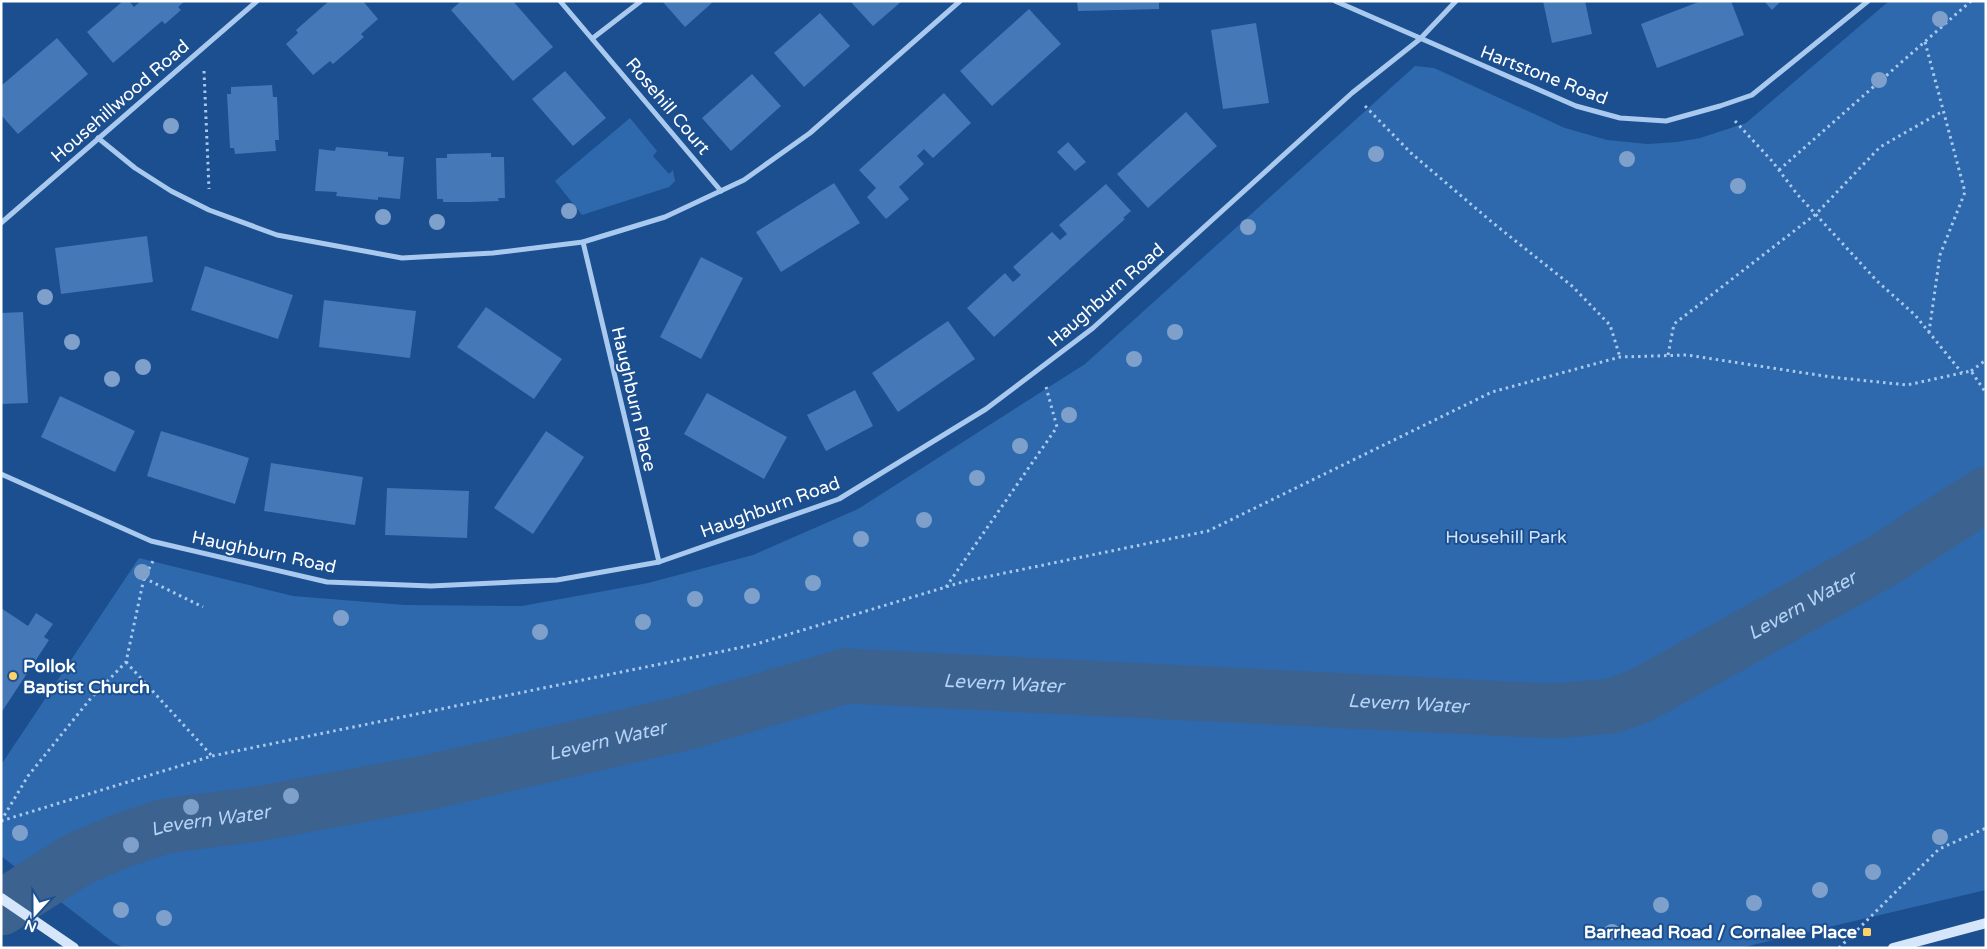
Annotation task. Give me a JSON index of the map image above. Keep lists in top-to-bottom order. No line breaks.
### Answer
{"streets":{"street":["Hartstone Road","Househillwood Road","Rosehill Court","Haughburn Road","Haughburn Place"]},"crossings":[["Hartstone Road","Haughburn Road"],["Haughburn Road","Haughburn Place"]],"water":["Levern Water"],"parks":["Househill Park"],"places":{"other":["Pollok Baptist Church"],"transit":["Barrhead Road / Cornalee Place"]},"north":"bottom"}
